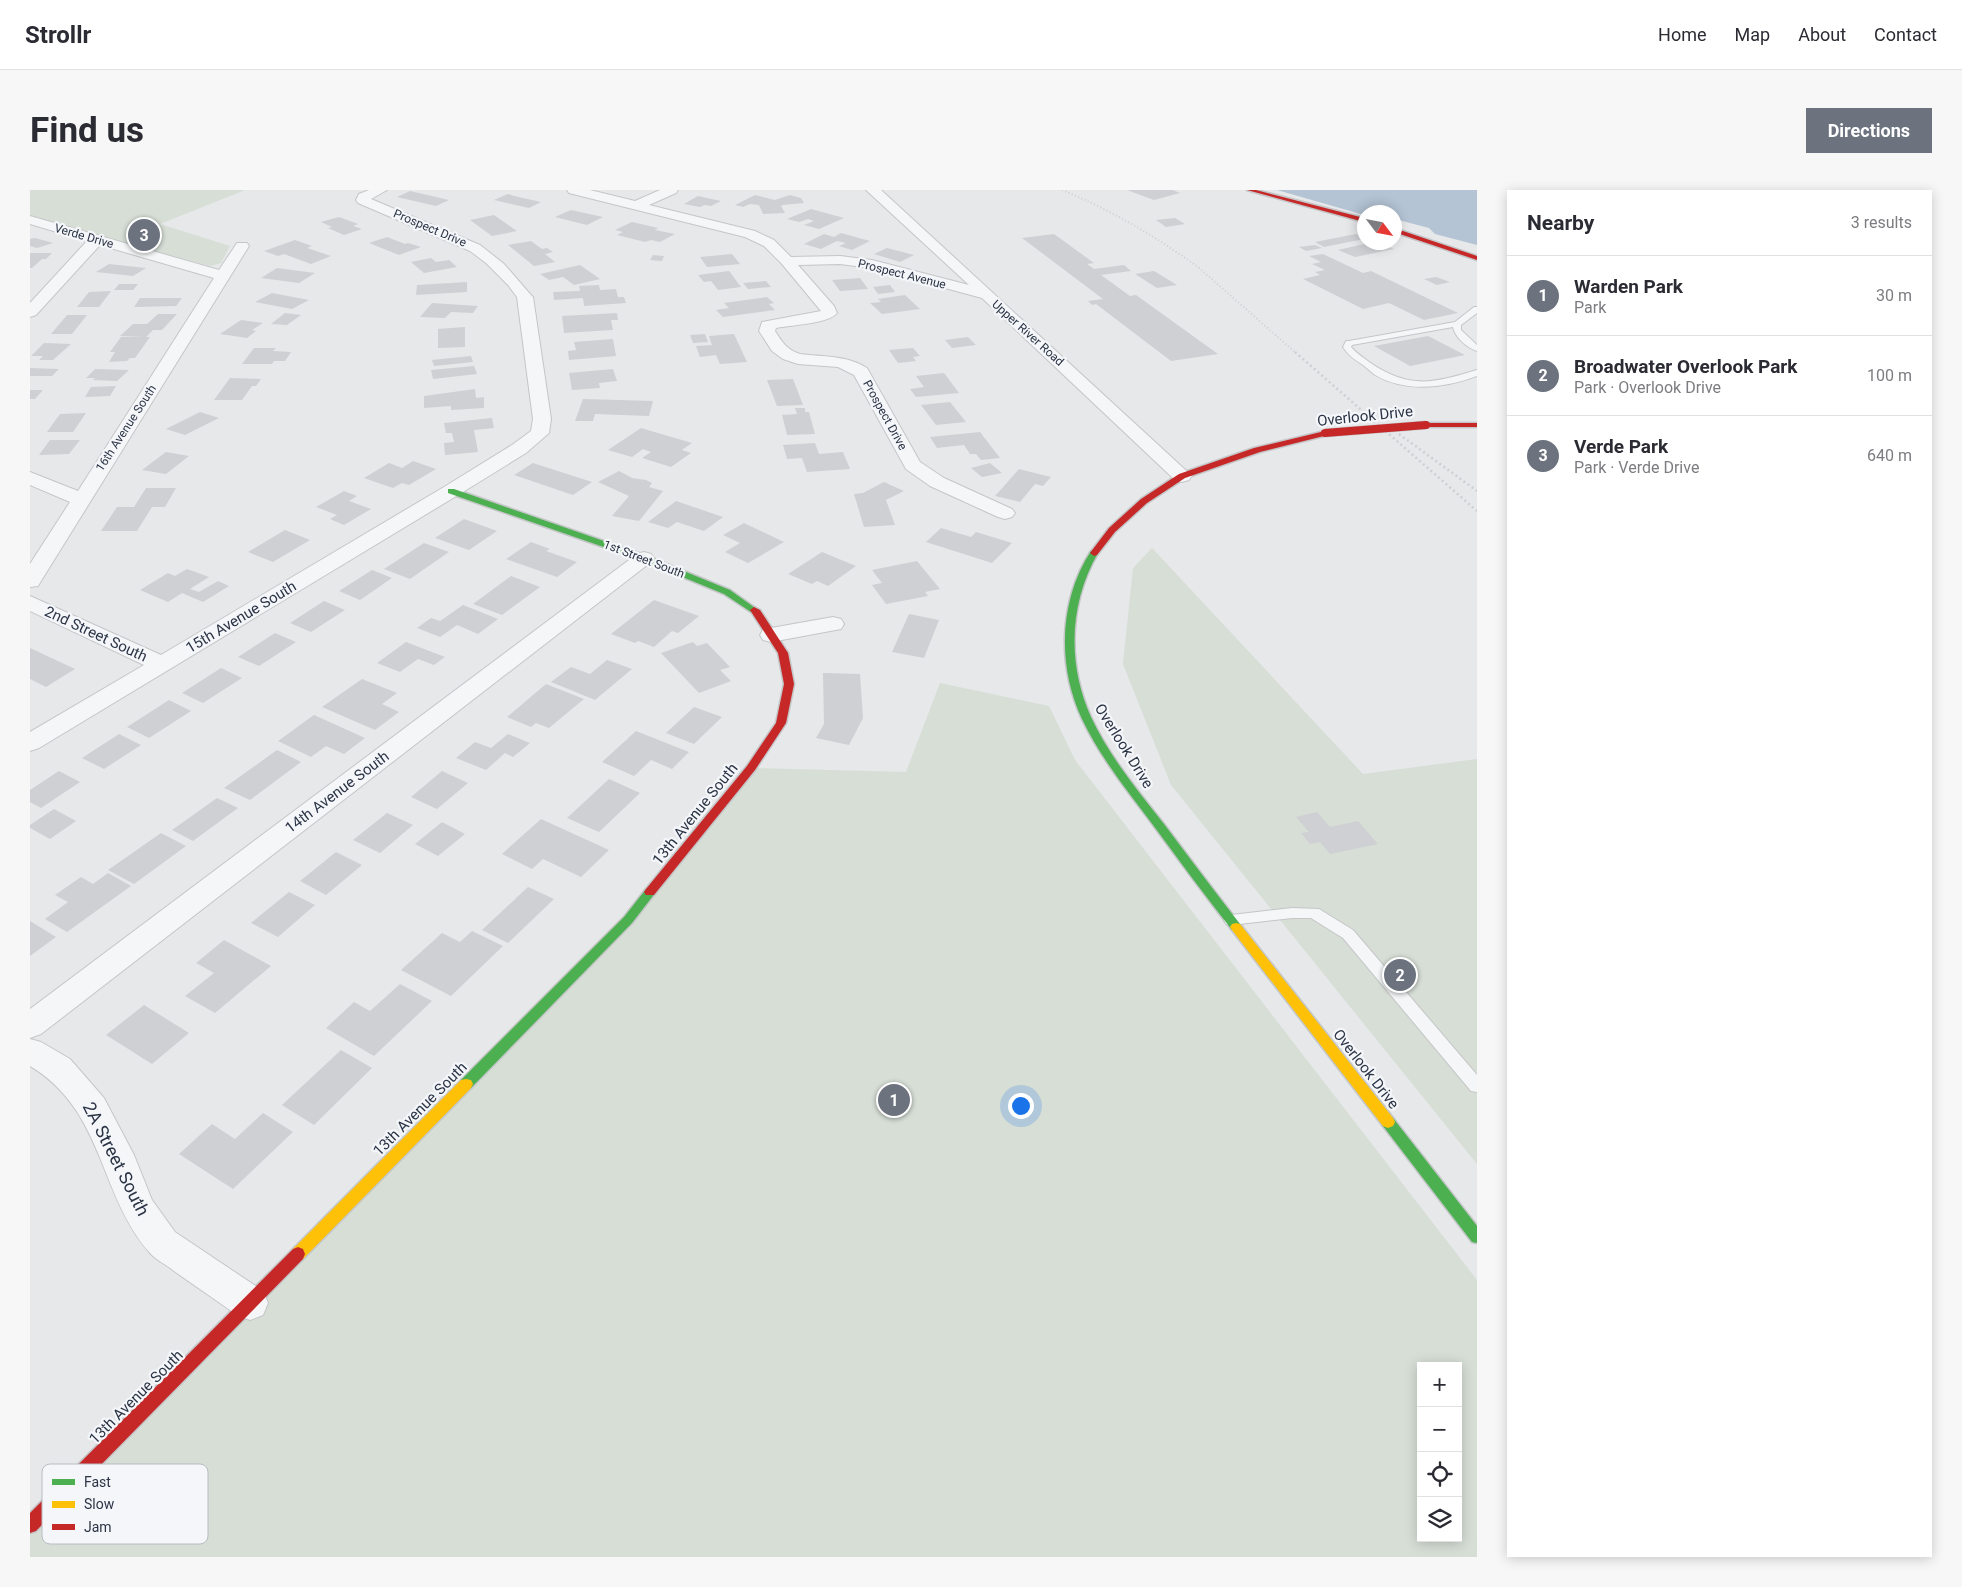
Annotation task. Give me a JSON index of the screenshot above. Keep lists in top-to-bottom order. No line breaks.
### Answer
{"streets":{"street":["Prospect Drive","Verde Drive","Prospect Avenue","Upper River Road","Overlook Drive","16th Avenue South","1st Street South","15th Avenue South","2nd Street South","14th Avenue South","13th Avenue South","2A Street South"]},"crossings":[["Prospect Drive","Prospect Avenue"],["Prospect Drive","1st Street South"],["Prospect Drive","15th Avenue South"],["Verde Drive","16th Avenue South"],["Prospect Avenue","Upper River Road"],["Upper River Road","Overlook Drive"],["1st Street South","15th Avenue South"],["1st Street South","14th Avenue South"],["1st Street South","13th Avenue South"],["15th Avenue South","2nd Street South"],["13th Avenue South","2A Street South"]],"legend":["Fast","Slow","Jam"],"north":"bottom right","page":{"header":"Strollr","nav":["Home","Map","About","Contact"],"buttons":"Directions","title":"Find us","heading":["Nearby","3 results"],"pins":["3","2","1"],"list":[{"mark":"1","name":"Warden Park","note":"Park","value":"30 m"},{"mark":"2","name":"Broadwater Overlook Park","note":"Park · Overlook Drive","value":"100 m"},{"mark":"3","name":"Verde Park","note":"Park · Verde Drive","value":"640 m"}],"map_buttons":["+","−"]}}
